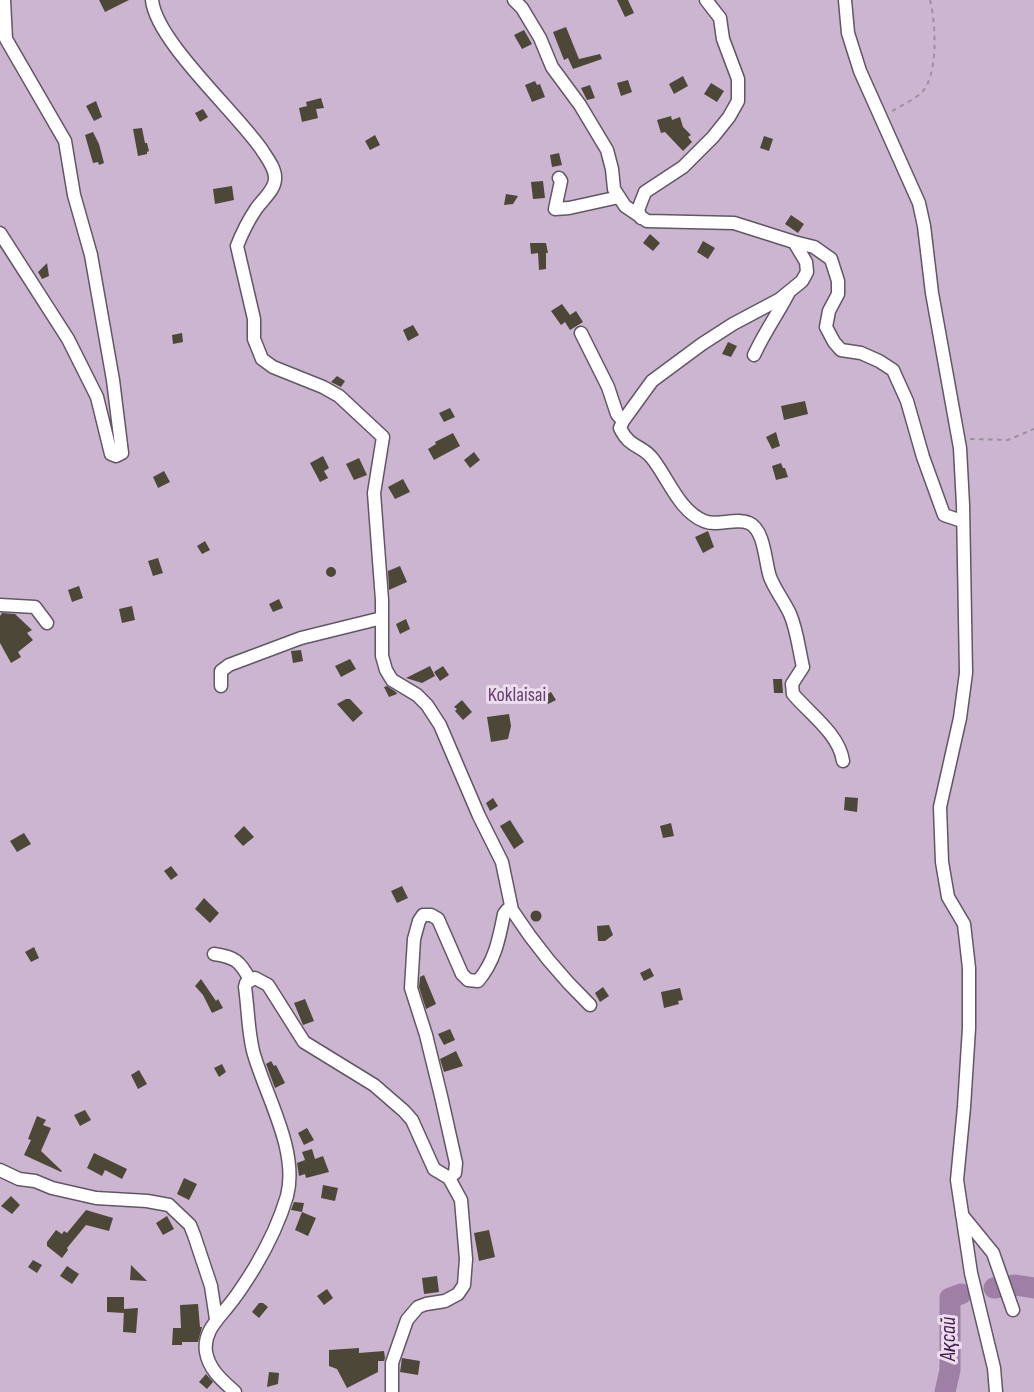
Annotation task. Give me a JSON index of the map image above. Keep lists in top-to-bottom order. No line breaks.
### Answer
{"water":["Ақсай"],"parks":["Koklaisai"]}
